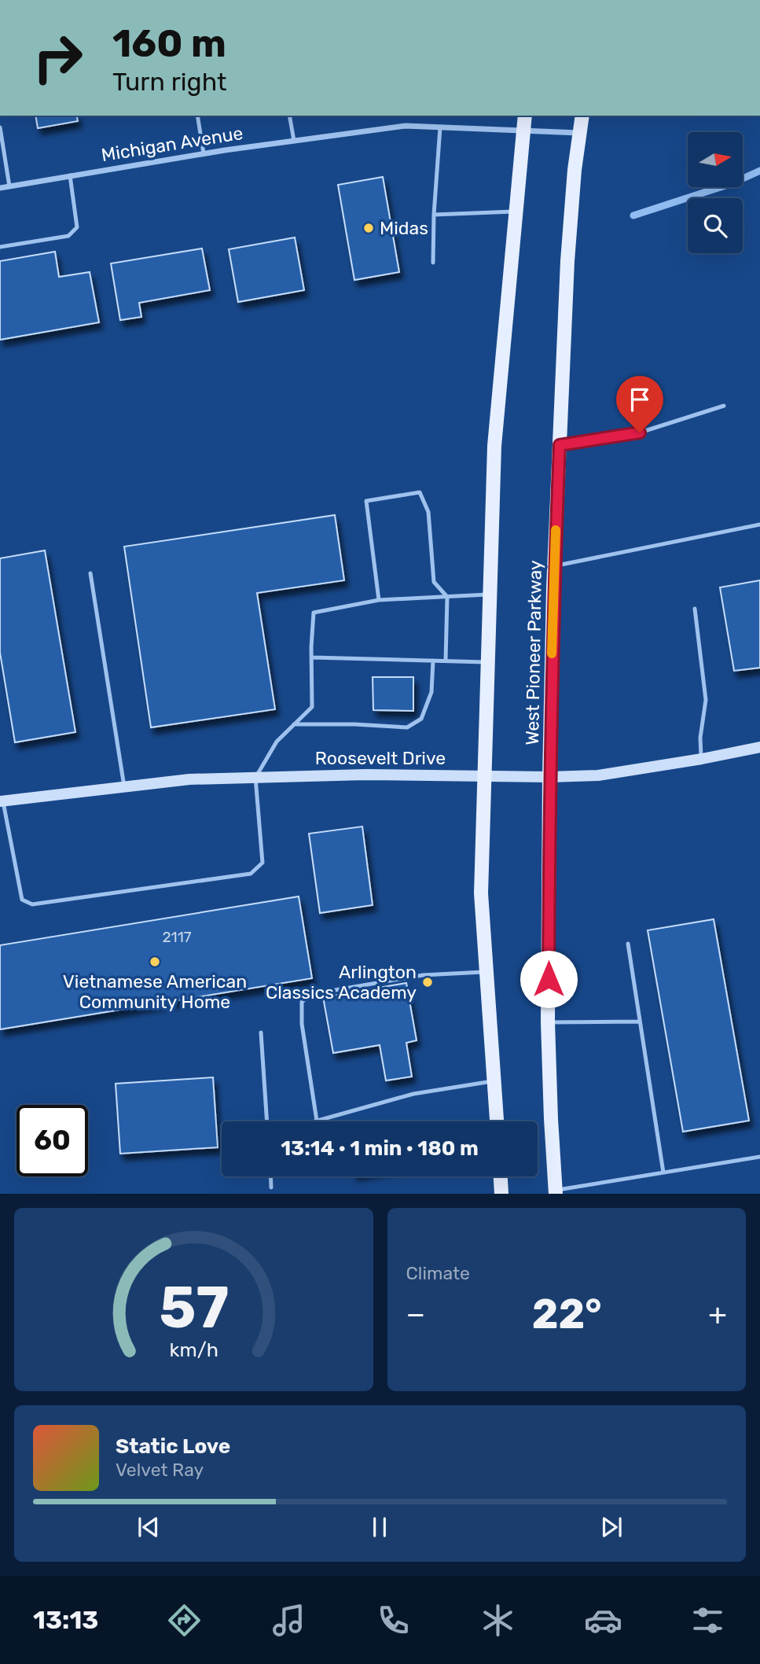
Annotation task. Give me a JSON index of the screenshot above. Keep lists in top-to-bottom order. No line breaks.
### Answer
{"streets":{"main road":["West Pioneer Parkway"],"street":["Michigan Avenue","Roosevelt Drive"]},"crossings":[["Michigan Avenue","West Pioneer Parkway"],["West Pioneer Parkway","Roosevelt Drive"]],"places":["Midas","Vietnamese American Community Home","Arlington Classics Academy"],"house_numbers":["2117"],"north":"right","page":{"turn":["160 m","Turn right"],"limit":"60","trip":"13:14 · 1 min · 180 m","tile":"Climate","heat":["−","22°","+"],"song":["Static Love","Velvet Ray"],"tabs":"13:13","gauge":["57","km/h"]}}
